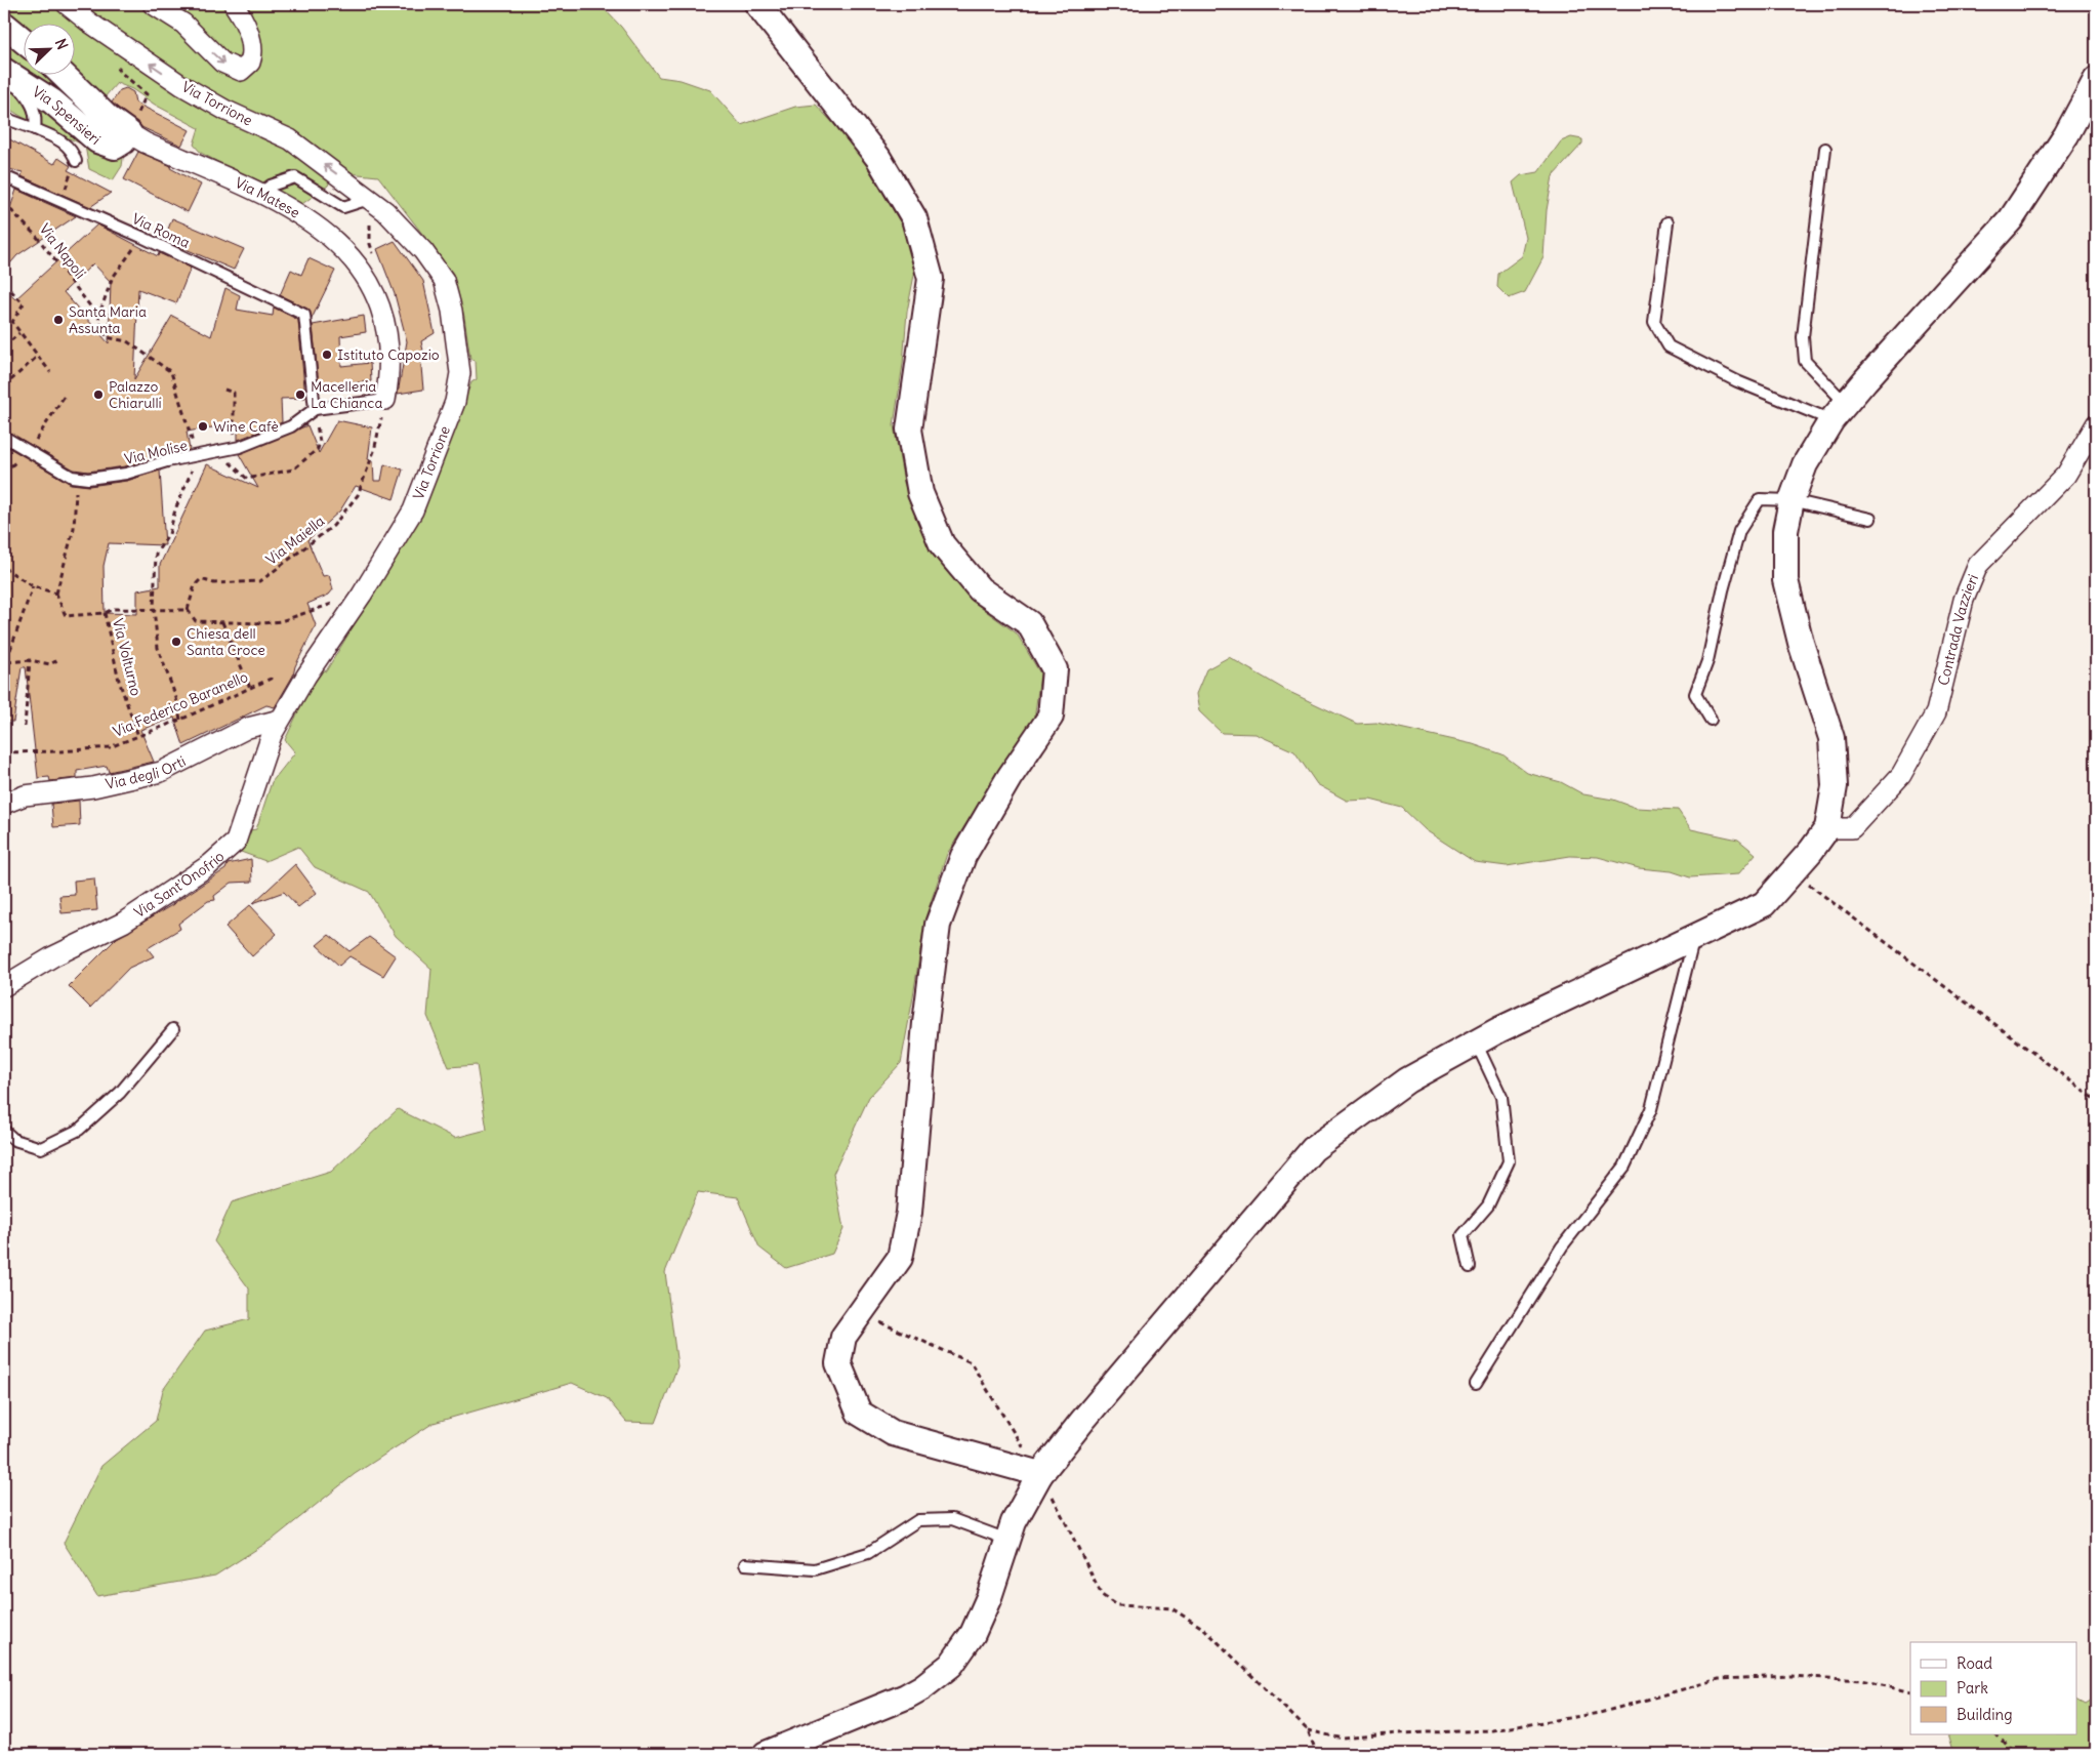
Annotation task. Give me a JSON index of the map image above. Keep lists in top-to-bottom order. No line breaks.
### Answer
{"streets":{"street":["Via Torrione","Via Spensieri","Via Matese","Contrada Vazzieri","Via degli Orti","Via Sant'Onofrio"],"lane":["Via Roma","Via Molise"],"path":["Via Napoli","Via Maiella","Via Volturno","Via Federico Baranello"]},"crossings":[["Via Torrione","Via degli Orti"],["Via Torrione","Via Sant'Onofrio"],["Via Spensieri","Via Matese"],["Via Matese","Via Maiella"],["Via Roma","Via Molise"],["Via Volturno","Via Federico Baranello"],["Via degli Orti","Via Sant'Onofrio"]],"one_way":["Via Torrione"],"places":["Santa Maria Assunta","Istituto Capozio","Palazzo Chiarulli","Macelleria La Chianca","Wine Cafè","Chiesa dell Santa Croce"],"legend":["Road","Park","Building"],"north":"top right"}
